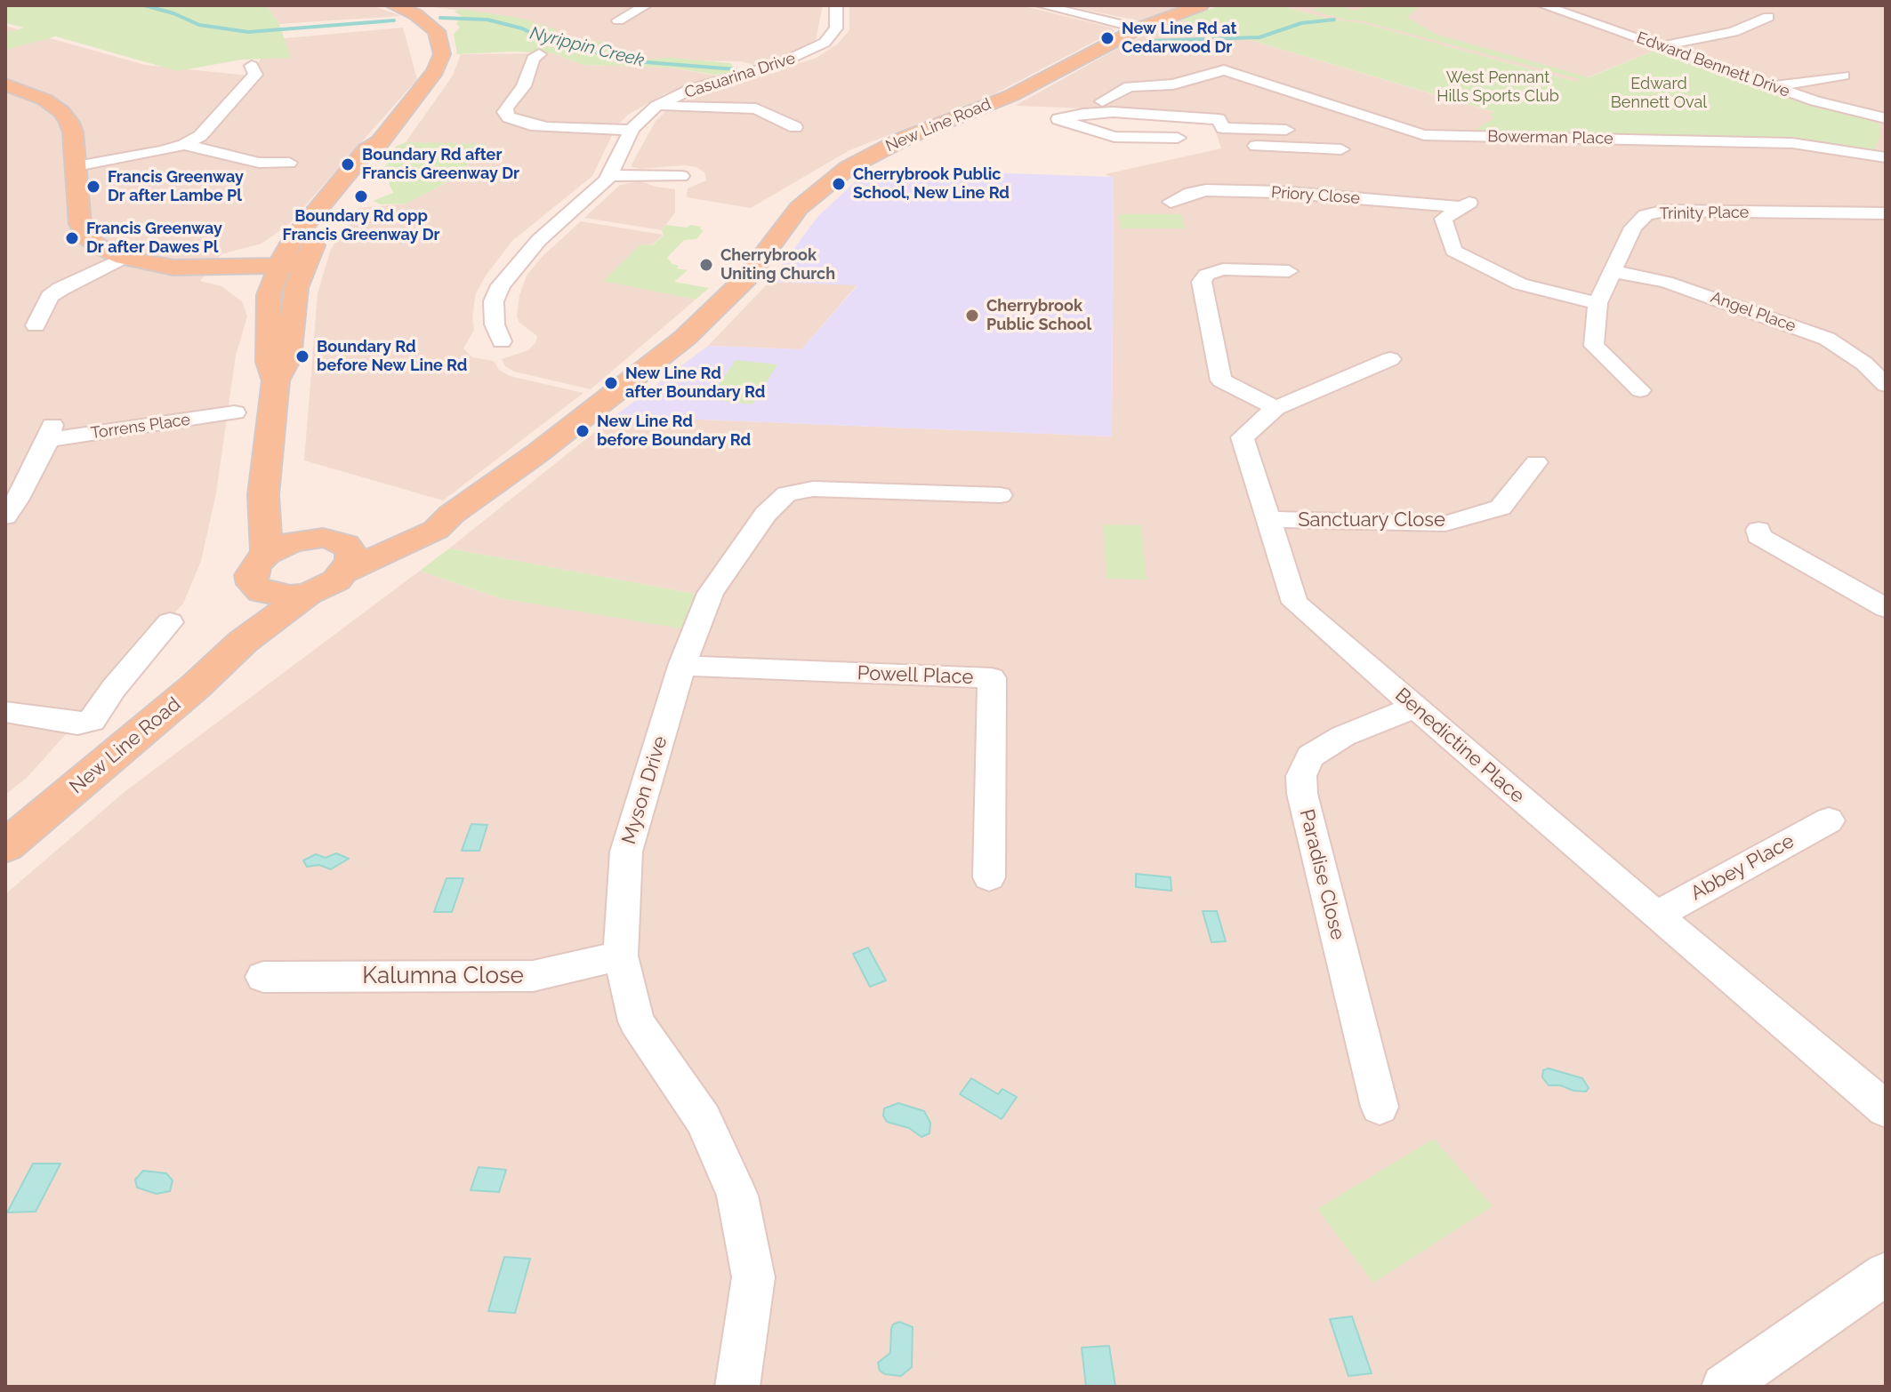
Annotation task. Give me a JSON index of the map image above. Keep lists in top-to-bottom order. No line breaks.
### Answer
{"streets":{"main road":["New Line Road"],"street":["Edward Bennett Drive","Casuarina Drive","Bowerman Place","Priory Close","Trinity Place","Angel Place","Torrens Place","Sanctuary Close","Powell Place","Benedictine Place","Myson Drive","Abbey Place","Paradise Close","Kalumna Close"]},"crossings":[["Priory Close","Trinity Place"],["Trinity Place","Angel Place"],["Sanctuary Close","Benedictine Place"],["Powell Place","Myson Drive"],["Benedictine Place","Abbey Place"],["Benedictine Place","Paradise Close"],["Myson Drive","Kalumna Close"]],"water":["Nyrippin Creek"],"parks":["West Pennant Hills Sports Club","Edward Bennett Oval"],"places":["New Line Rd at Cedarwood Dr","Boundary Rd after Francis Greenway Dr","Cherrybrook Public School, New Line Rd","Francis Greenway Dr after Lambe Pl","Boundary Rd opp Francis Greenway Dr","Francis Greenway Dr after Dawes Pl","Cherrybrook Uniting Church","Cherrybrook Public School","Boundary Rd before New Line Rd","New Line Rd after Boundary Rd","New Line Rd before Boundary Rd"]}
